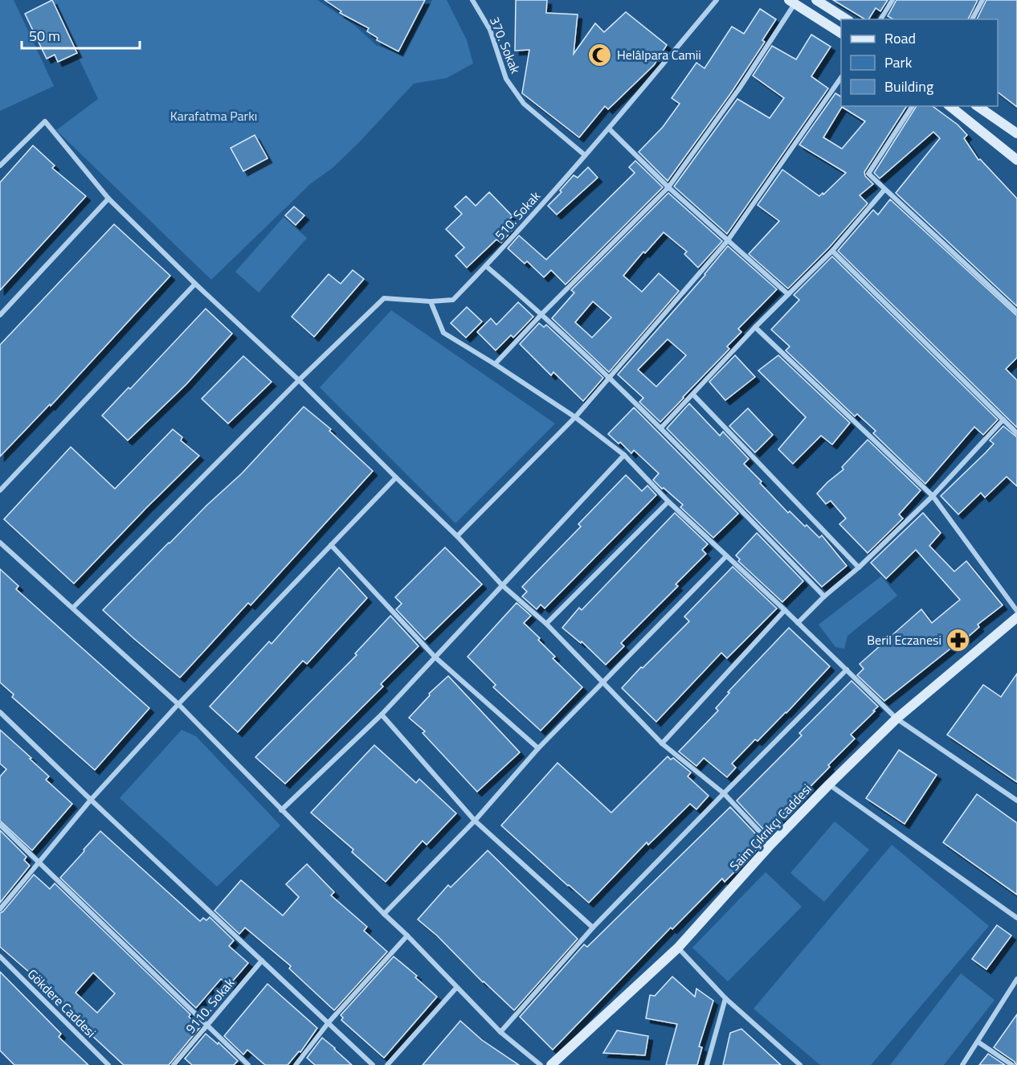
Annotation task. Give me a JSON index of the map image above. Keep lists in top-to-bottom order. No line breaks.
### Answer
{"streets":{"main road":["Saim Çıkrıkçı Caddesi"],"street":["370. Sokak","510. Sokak","Gökdere Caddesi","9110. Sokak"]},"crossings":[["370. Sokak","510. Sokak"]],"parks":["Karafatma Parkı"],"places":{"mosque":["Helâlpara Camii"],"pharmacy":["Beril Eczanesi"]},"legend":["Road","Park","Building"],"scale_bar":"50 m"}
